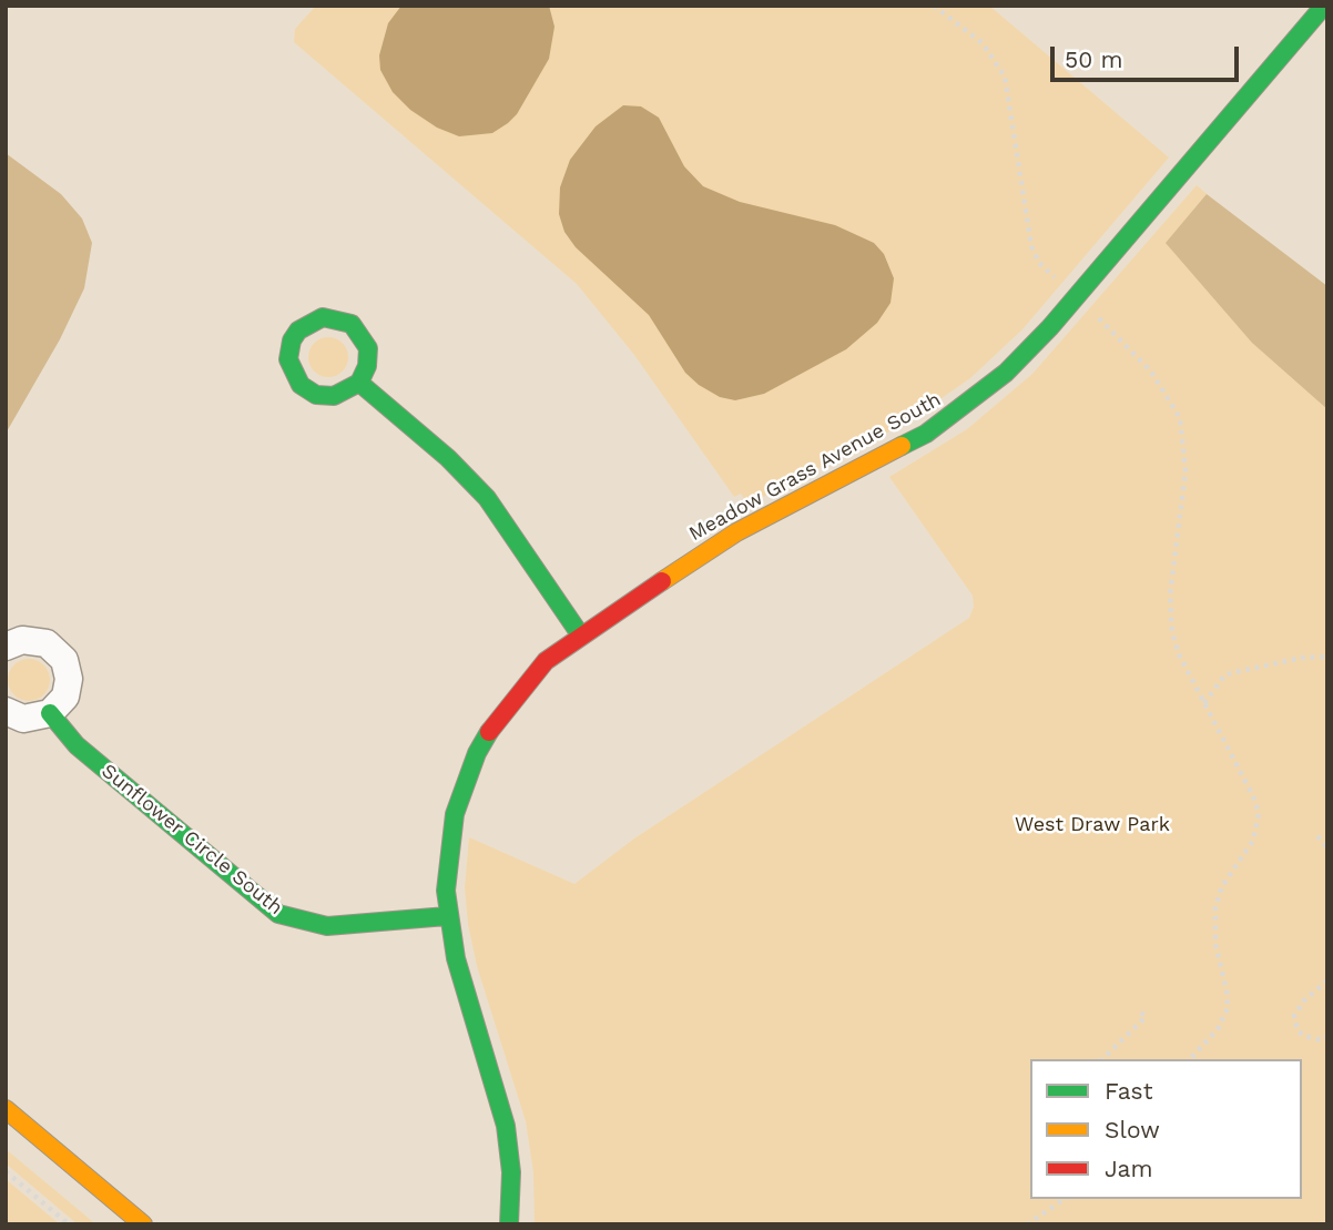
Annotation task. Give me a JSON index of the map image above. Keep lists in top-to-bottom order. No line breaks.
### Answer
{"streets":{"street":["Meadow Grass Avenue South","Sunflower Circle South"]},"crossings":[["Meadow Grass Avenue South","Sunflower Circle South"]],"parks":["West Draw Park"],"legend":["Fast","Slow","Jam"],"scale_bar":"50 m"}
